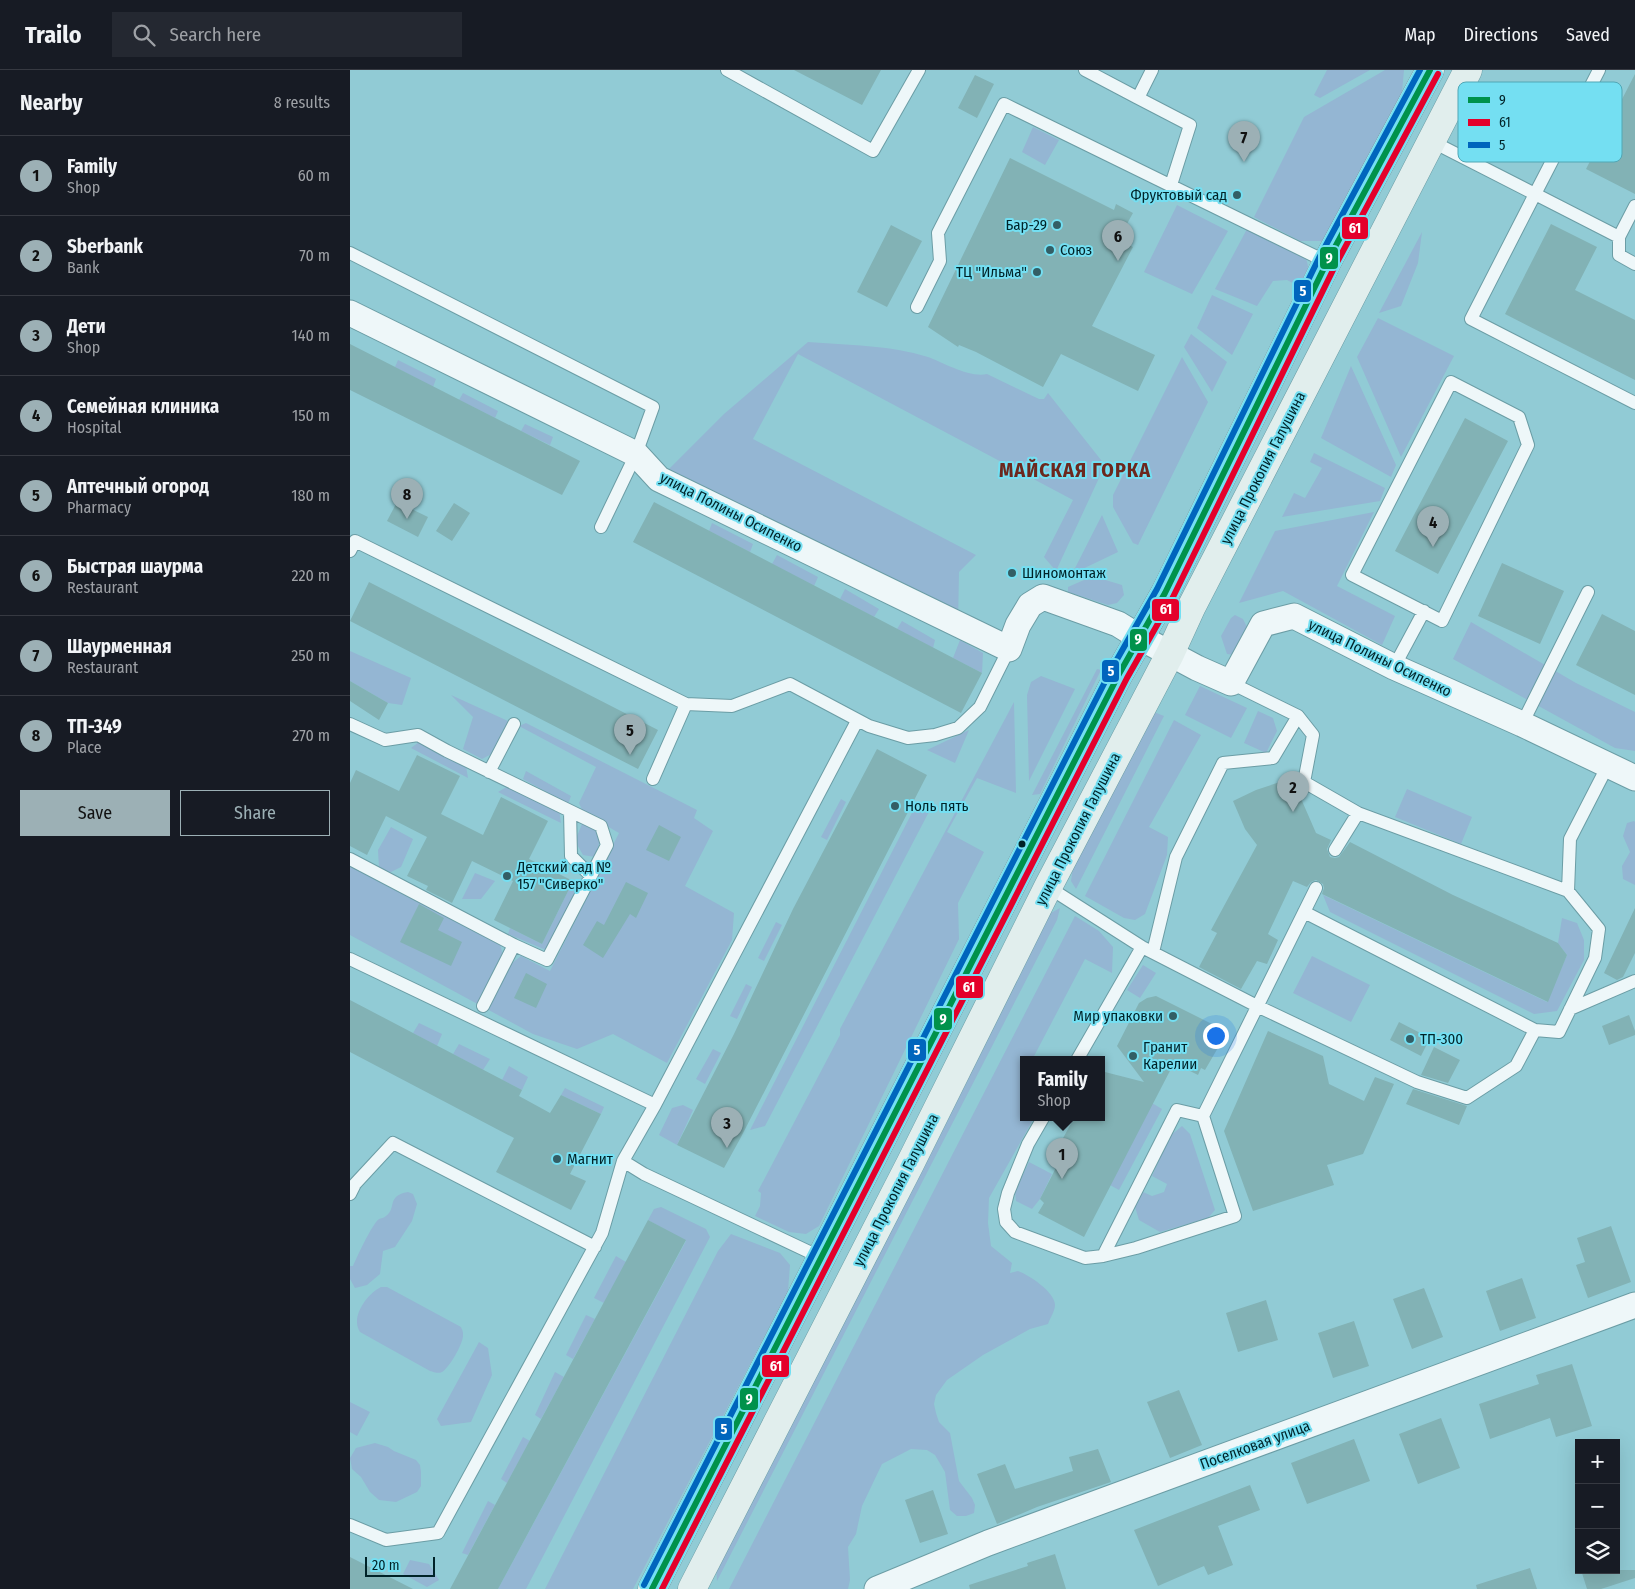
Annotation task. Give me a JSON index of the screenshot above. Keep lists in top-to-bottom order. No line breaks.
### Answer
{"streets":{"main road":["улица Прокопия Галушина"],"street":["улица Полины Осипенко","Поселковая улица"]},"districts":["МАЙСКАЯ ГОРКА"],"places":["Фруктовый сад","Бар-29","Союз","ТЦ \"Ильма\"","Шиномонтаж","Ноль пять","Детский сад № 157 \"Сиверко\"","Мир упаковки","ТП-300","Гранит Карелии","Магнит"],"lines":["transit line 9","transit line 5","transit line 61"],"legend":["9","61","5"],"scale_bar":"20 m","page":{"header":"Trailo","search":"Search here","nav":["Map","Directions","Saved"],"heading":["Nearby","8 results"],"pins":["7","6","8","4","5","2","3","1"],"list":[{"mark":"1","name":"Family","note":"Shop","value":"60 m"},{"mark":"2","name":"Sberbank","note":"Bank","value":"70 m"},{"mark":"3","name":"Дети","note":"Shop","value":"140 m"},{"mark":"4","name":"Семейная клиника","note":"Hospital","value":"150 m"},{"mark":"5","name":"Аптечный огород","note":"Pharmacy","value":"180 m"},{"mark":"6","name":"Быстрая шаурма","note":"Restaurant","value":"220 m"},{"mark":"7","name":"Шаурменная","note":"Restaurant","value":"250 m"},{"mark":"8","name":"ТП-349","note":"Place","value":"270 m"}],"buttons":["Save","Share"],"popup":["Family","Shop"],"map_buttons":["+","−"],"scale":"20 m"}}
